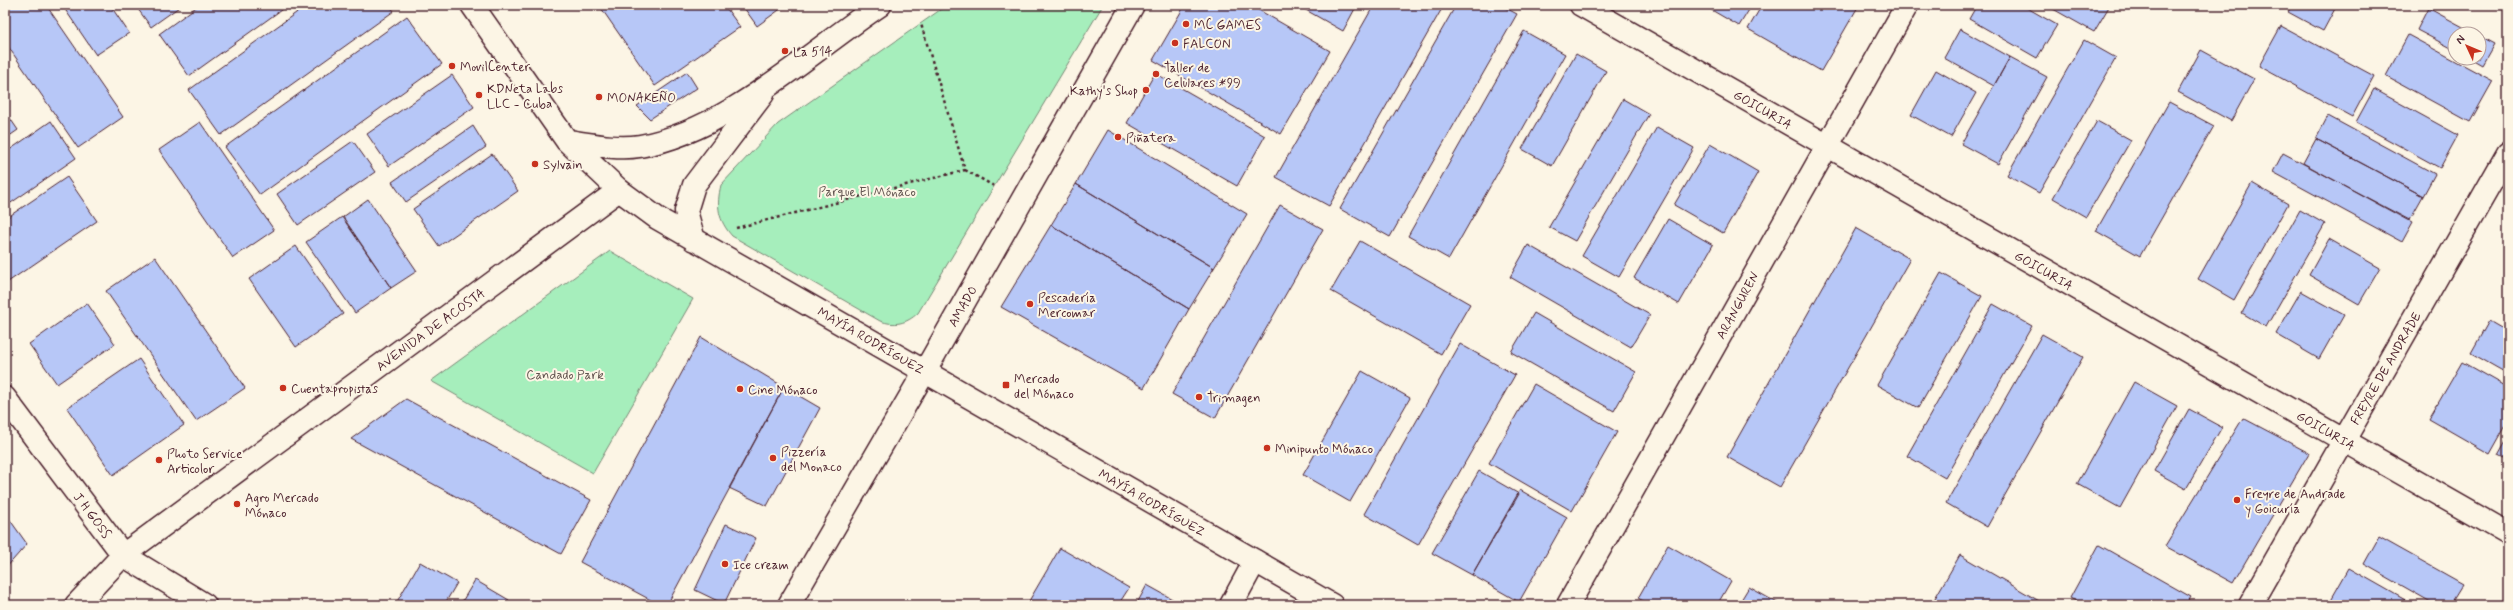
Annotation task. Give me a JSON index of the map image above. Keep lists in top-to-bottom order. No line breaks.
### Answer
{"streets":{"street":["GOICURIA","ARANGUREN","AMADO","AVENIDA DE ACOSTA","MAYÍA RODRÍGUEZ","FREYRE DE ANDRADE","J H GOSS"]},"crossings":[["GOICURIA","ARANGUREN"],["GOICURIA","FREYRE DE ANDRADE"],["AMADO","MAYÍA RODRÍGUEZ"],["AVENIDA DE ACOSTA","MAYÍA RODRÍGUEZ"],["AVENIDA DE ACOSTA","J H GOSS"]],"parks":["Parque El Mónaco","Candado Park"],"places":{"other":["MC GAMES","FALCON","La 514","MovilCenter","Taller de Celulares *99","Kathy's Shop","KDNeta Labs LLC - Cuba","MONAKEÑO","Piñatera","Sylvain","Pescadería Mercomar","Cuentapropistas","Cine Mónaco","Trimagen","Minipunto Mónaco","Pizzería del Monaco","Photo Service Articolor","Freyre de Andrade y Goicuría","Agro Mercado Mónaco","Ice cream"],"transit":["Mercado del Mónaco"]},"north":"top left"}
